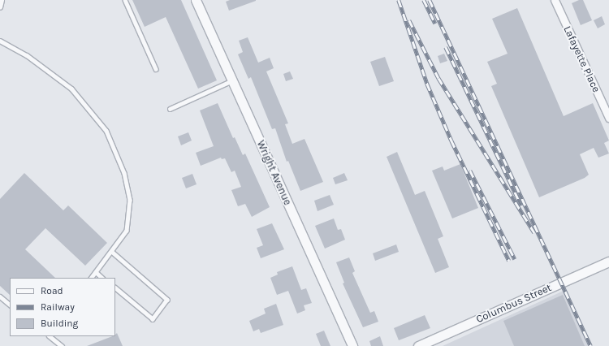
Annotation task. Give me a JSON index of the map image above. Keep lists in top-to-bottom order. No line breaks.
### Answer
{"streets":{"street":["Lafayette Place","Wright Avenue","Columbus Street"]},"legend":["Road","Railway","Building"]}
